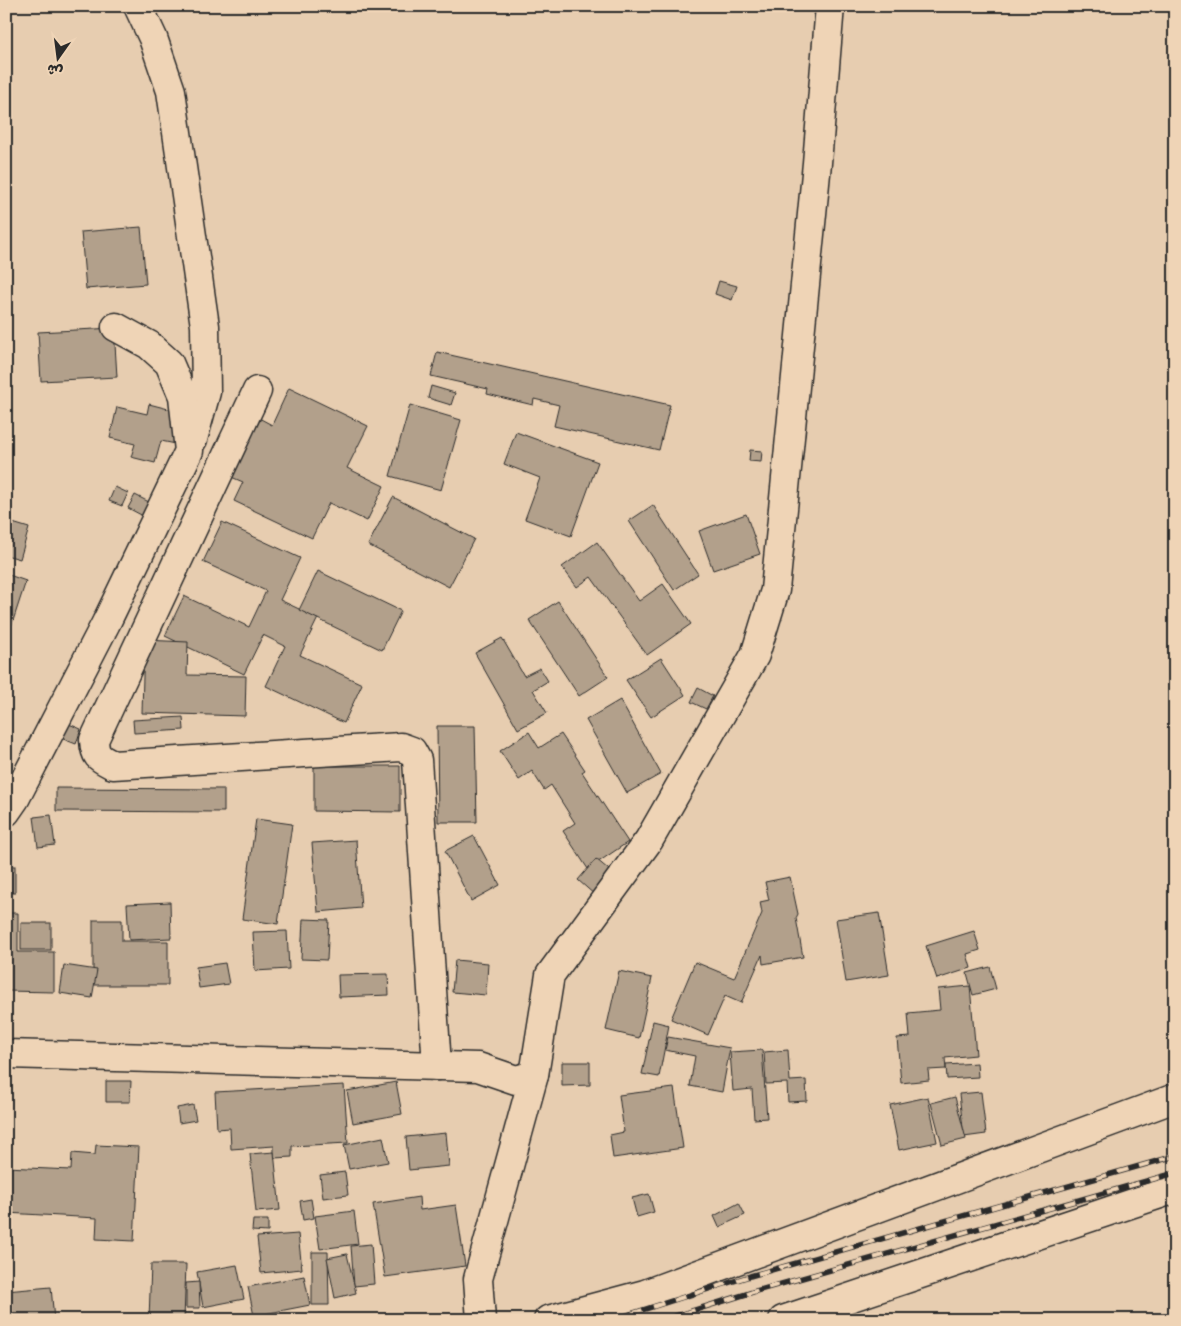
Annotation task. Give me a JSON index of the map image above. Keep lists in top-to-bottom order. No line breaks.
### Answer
{"north":"bottom"}
